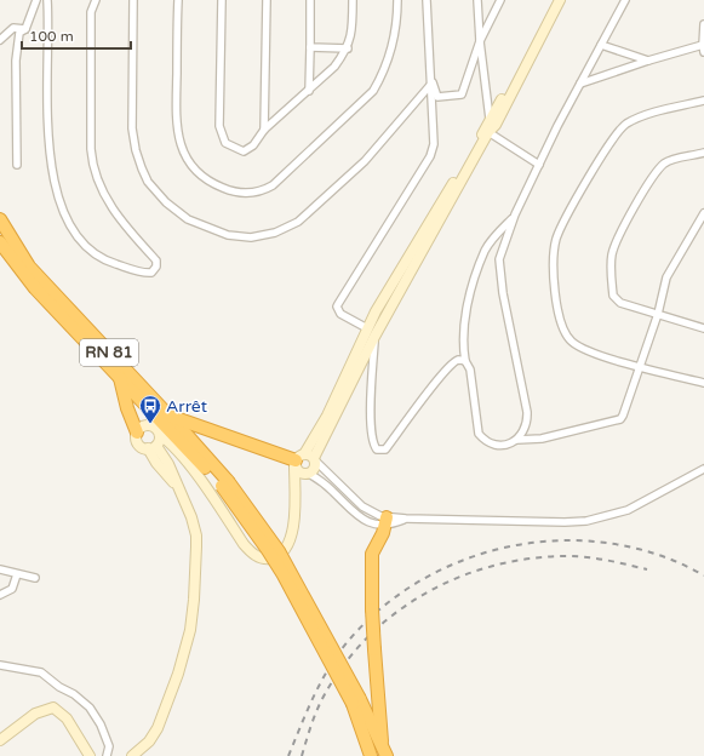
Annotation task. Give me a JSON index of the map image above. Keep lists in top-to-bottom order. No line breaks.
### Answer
{"streets":{"highway":["RN 81"]},"places":{"bus stop":["Arrêt"]},"scale_bar":"100 m"}
